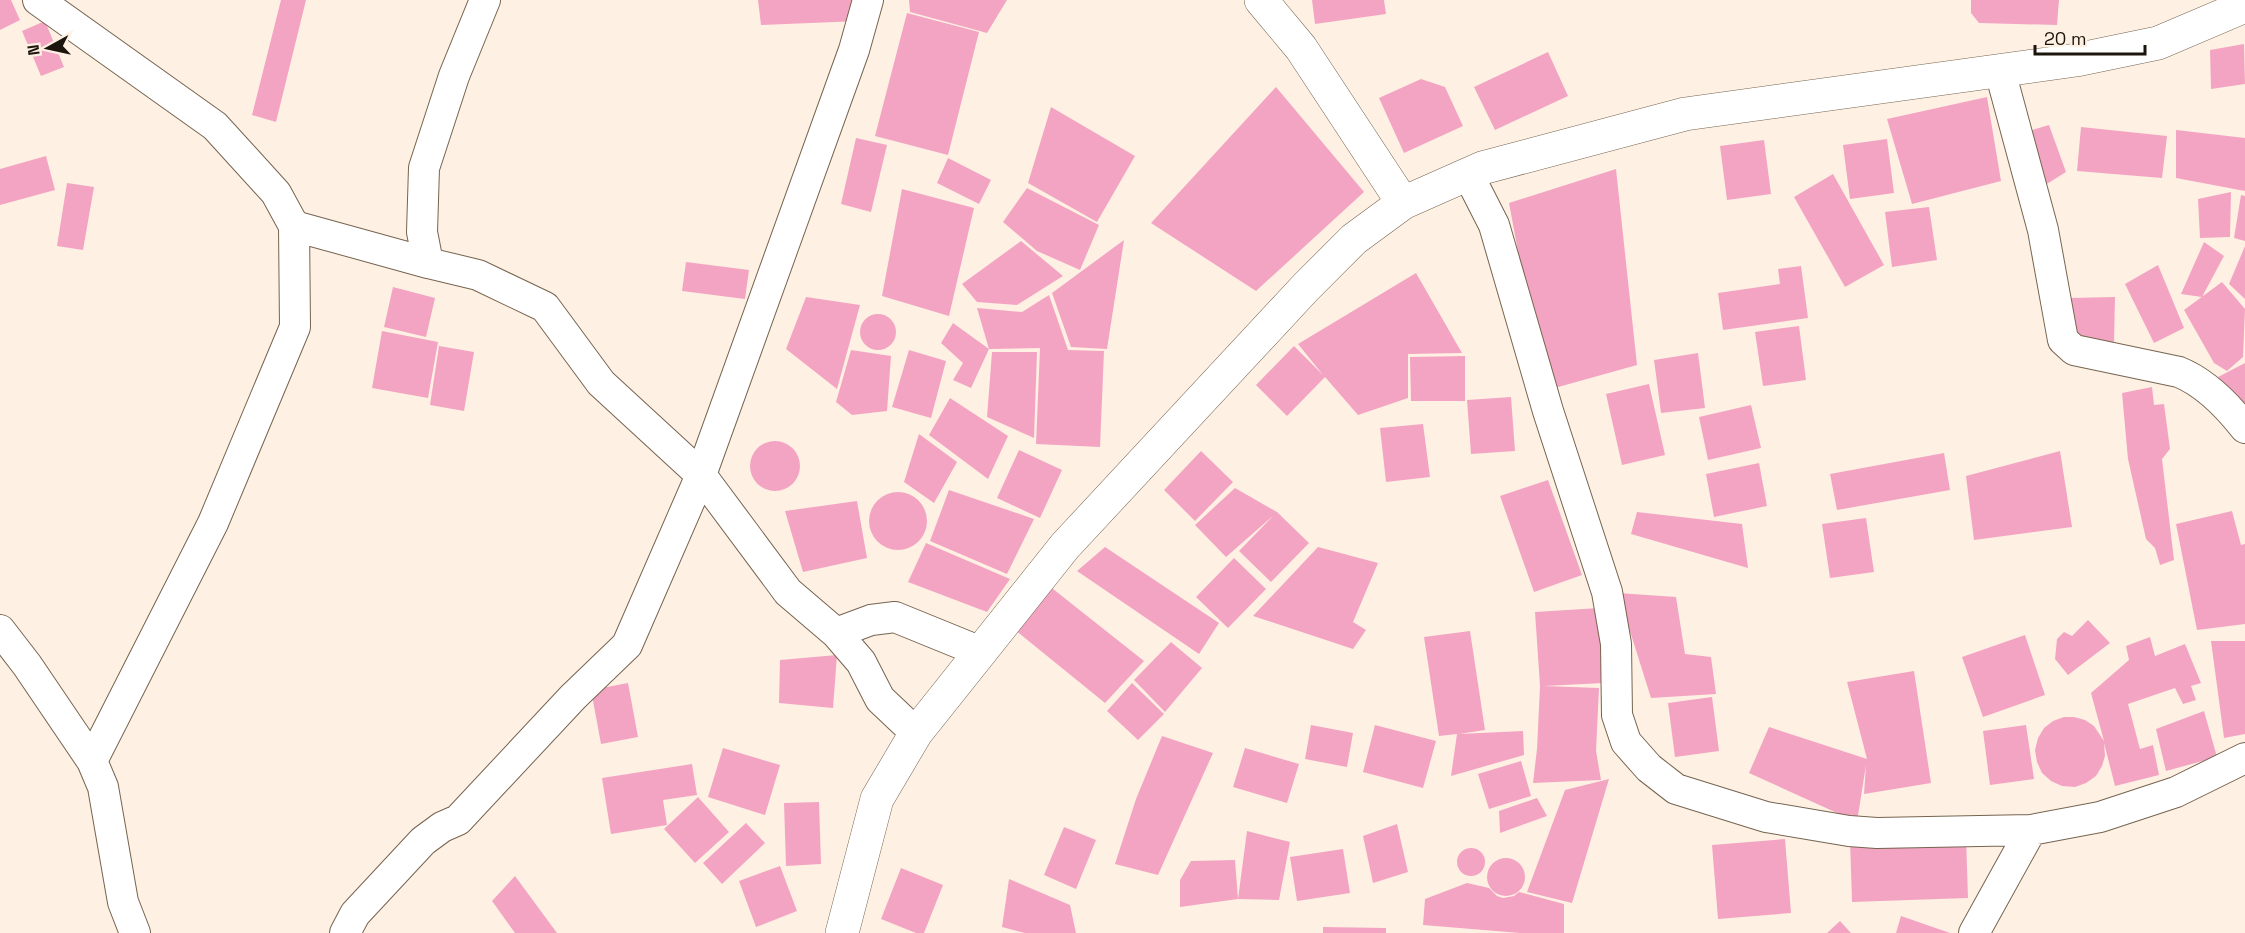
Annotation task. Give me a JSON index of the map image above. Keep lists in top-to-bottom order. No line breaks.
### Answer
{"scale_bar":"20 m","north":"left"}
